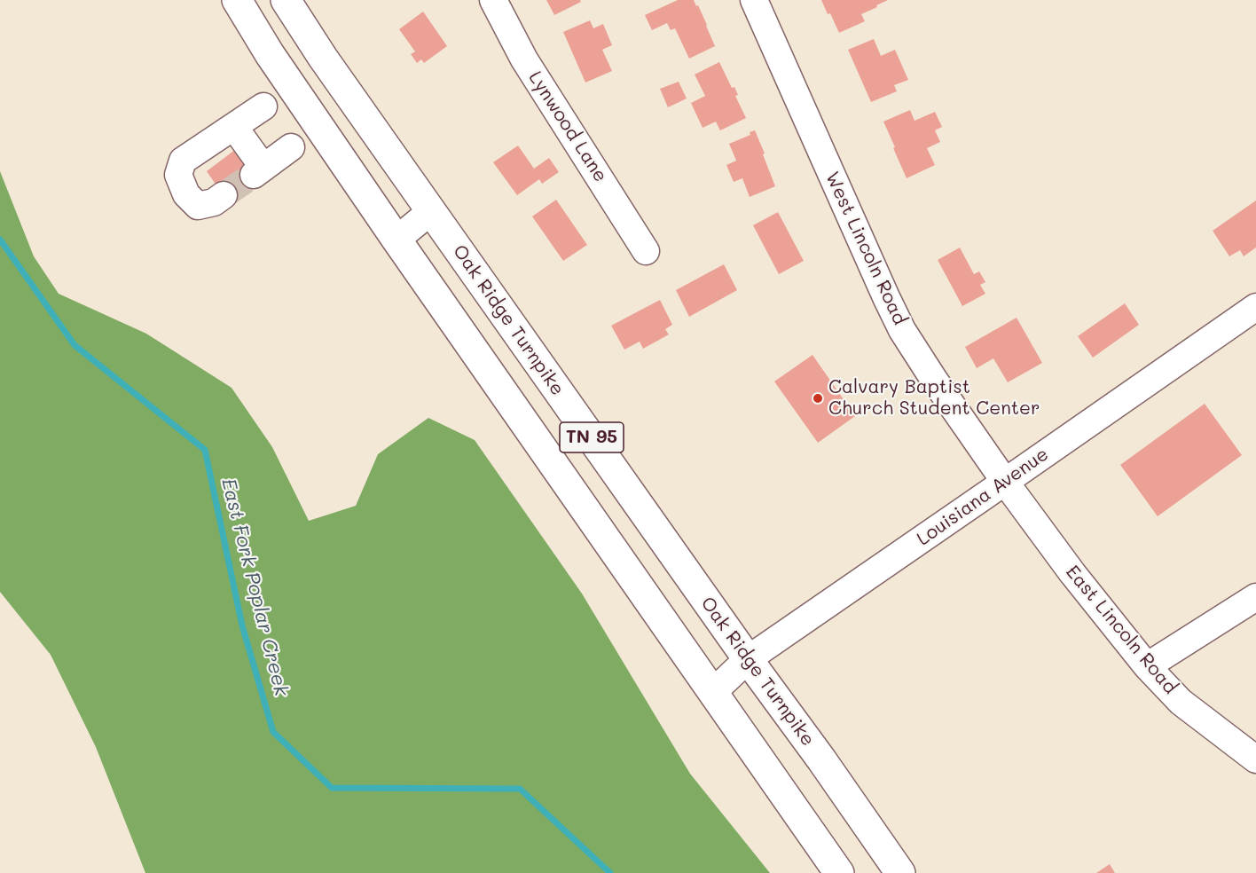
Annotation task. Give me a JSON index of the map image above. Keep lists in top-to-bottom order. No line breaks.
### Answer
{"streets":{"highway":["Oak Ridge Turnpike","TN 95"],"street":["Lynwood Lane","West Lincoln Road","Louisiana Avenue","East Lincoln Road"]},"crossings":[["West Lincoln Road","Louisiana Avenue"],["West Lincoln Road","East Lincoln Road"],["Oak Ridge Turnpike","Louisiana Avenue"],["TN 95","Louisiana Avenue"],["Louisiana Avenue","East Lincoln Road"]],"water":["East Fork Poplar Creek"],"places":["Calvary Baptist Church Student Center"]}
